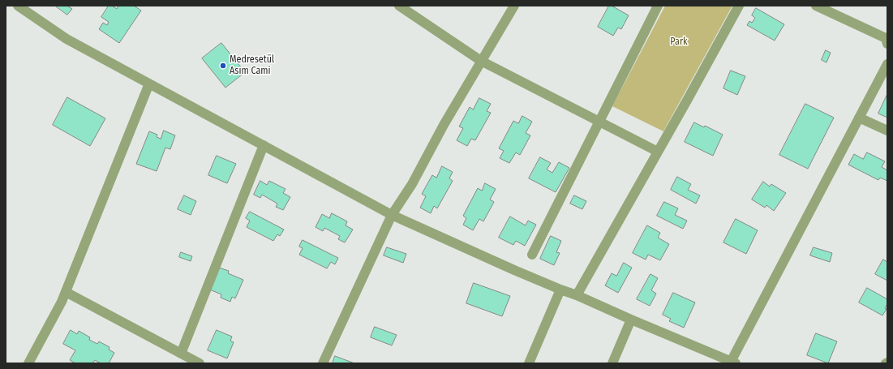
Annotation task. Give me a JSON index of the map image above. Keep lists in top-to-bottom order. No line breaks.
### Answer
{"parks":["Park"],"places":["Medresetül Asım Cami"]}
